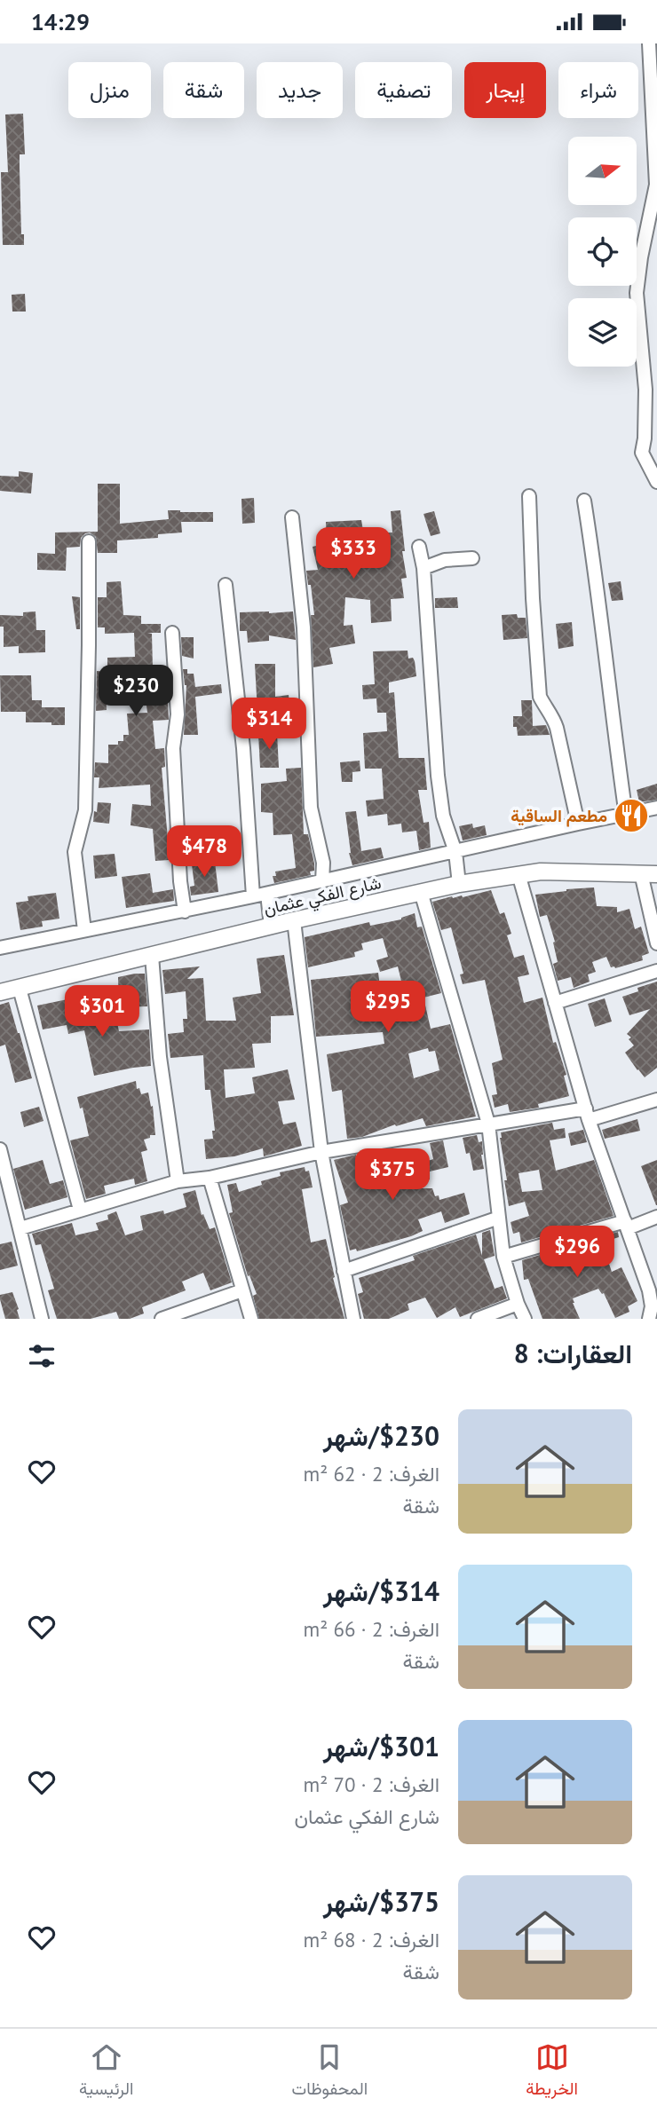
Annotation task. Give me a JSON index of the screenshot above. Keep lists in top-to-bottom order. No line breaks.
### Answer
{"streets":{"street":["شارع الفكي عثمان"]},"places":{"restaurant":["مطعم الساقية"]},"north":"right","page":{"status":"14:29","chip":["شراء","إيجار","تصفية","جديد","شقة","منزل"],"price":["$333","$230","$314","$478","$295","$301","$375","$296"],"heading":"العقارات: 8","list":[{"name":"$230/شهر","note":"الغرف: 2 · 62 m² · شقة"},{"name":"$314/شهر","note":"الغرف: 2 · 66 m² · شقة"},{"name":"$301/شهر","note":"الغرف: 2 · 70 m² · شارع الفكي عثمان"},{"name":"$375/شهر","note":"الغرف: 2 · 68 m² · شقة"}],"tabs":["الخريطة","المحفوظات","الرئيسية"]}}
